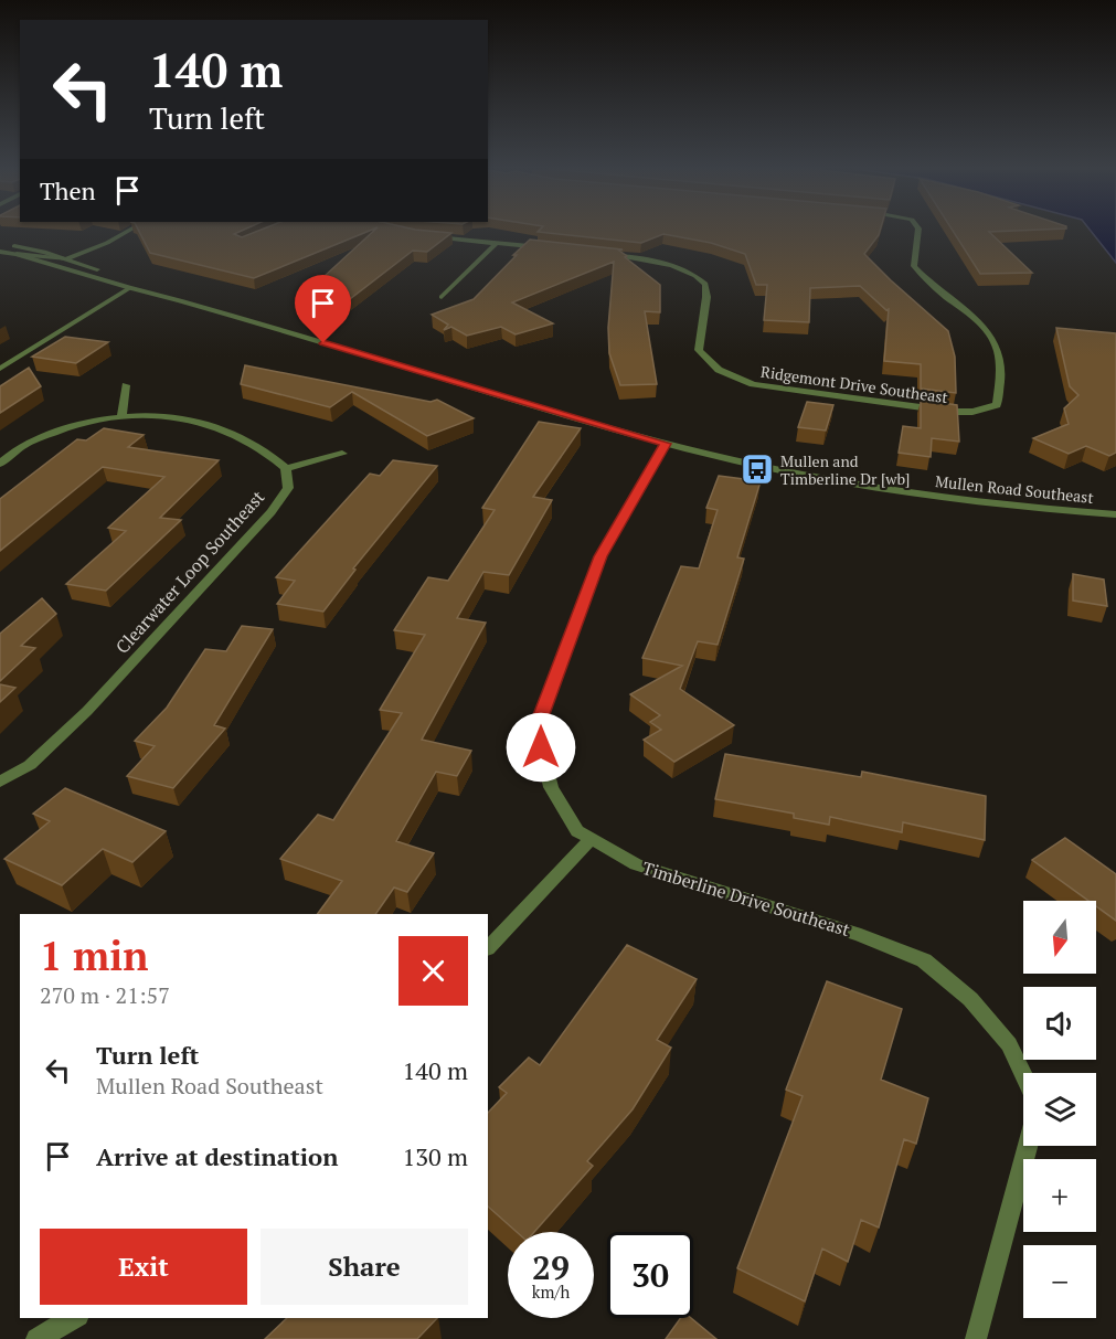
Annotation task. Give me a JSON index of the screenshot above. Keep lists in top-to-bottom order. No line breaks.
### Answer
{"streets":{"street":["Ridgemont Drive Southeast","Mullen Road Southeast","Clearwater Loop Southeast","Timberline Drive Southeast"]},"crossings":[["Mullen Road Southeast","Timberline Drive Southeast"]],"places":{"bus stop":["Mullen and Timberline Dr [wb]"]},"north":"bottom","page":{"turn":["140 m","Turn left"],"then":"Then","map_buttons":["+","−"],"heading":["1 min","270 m · 21:57"],"list":[{"name":"Turn left","note":"Mullen Road Southeast","value":"140 m"},{"name":"Arrive at destination","value":"130 m"}],"buttons":["Exit","Share"],"speed":"29 km/h","limit":"30"}}
